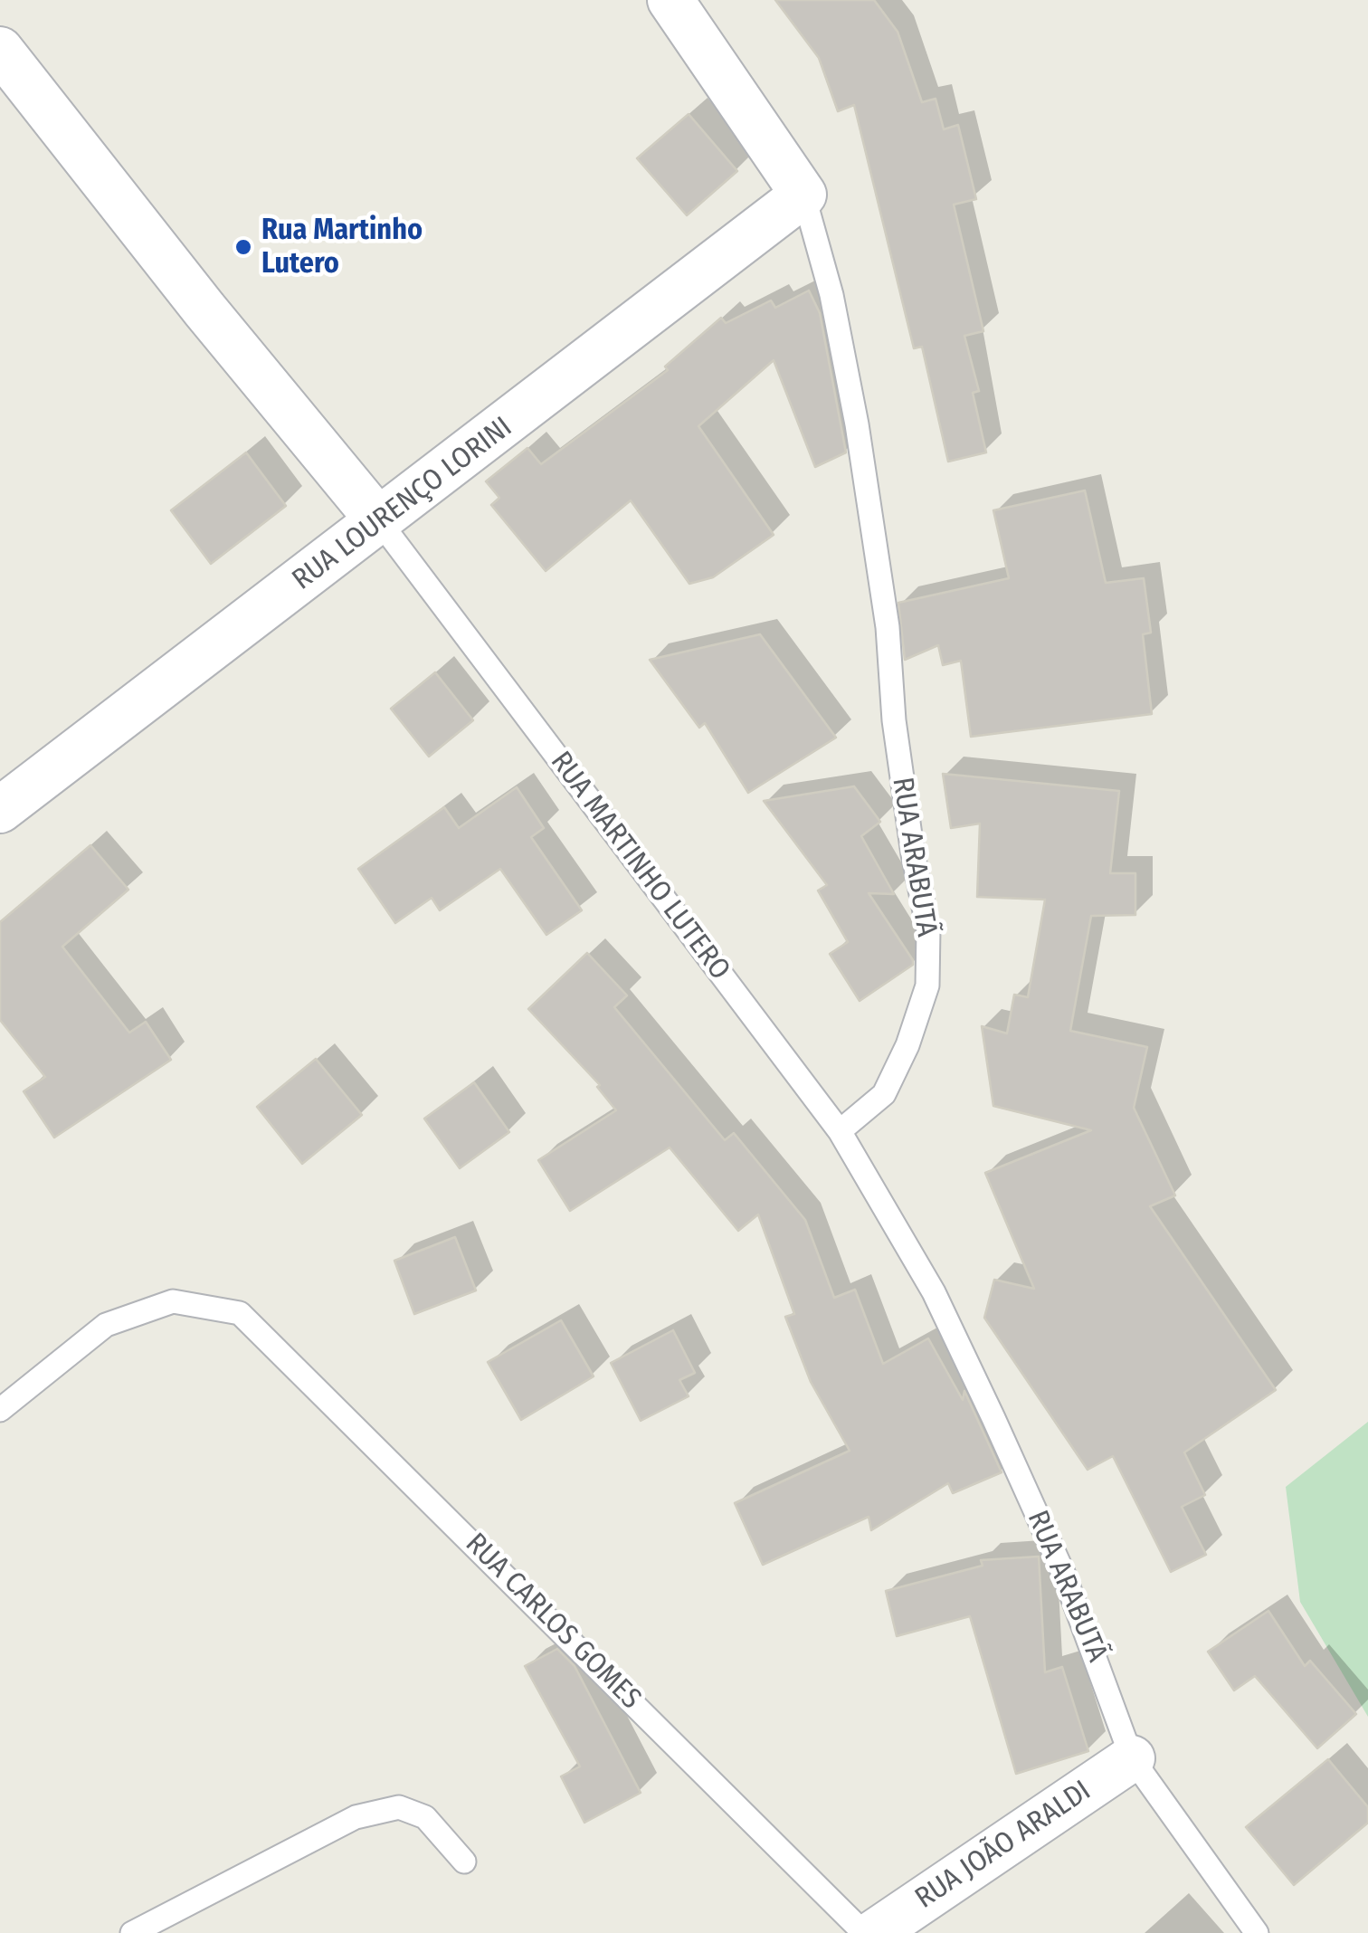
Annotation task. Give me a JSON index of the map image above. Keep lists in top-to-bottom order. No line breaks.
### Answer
{"streets":{"street":["RUA LOURENÇO LORINI","RUA MARTINHO LUTERO","RUA JOÃO ARALDI"],"lane":["RUA ARABUTÃ","RUA CARLOS GOMES"]},"crossings":[["RUA LOURENÇO LORINI","RUA ARABUTÃ"],["RUA LOURENÇO LORINI","RUA MARTINHO LUTERO"],["RUA ARABUTÃ","RUA MARTINHO LUTERO"],["RUA ARABUTÃ","RUA JOÃO ARALDI"]],"places":["Rua Martinho Lutero"]}
